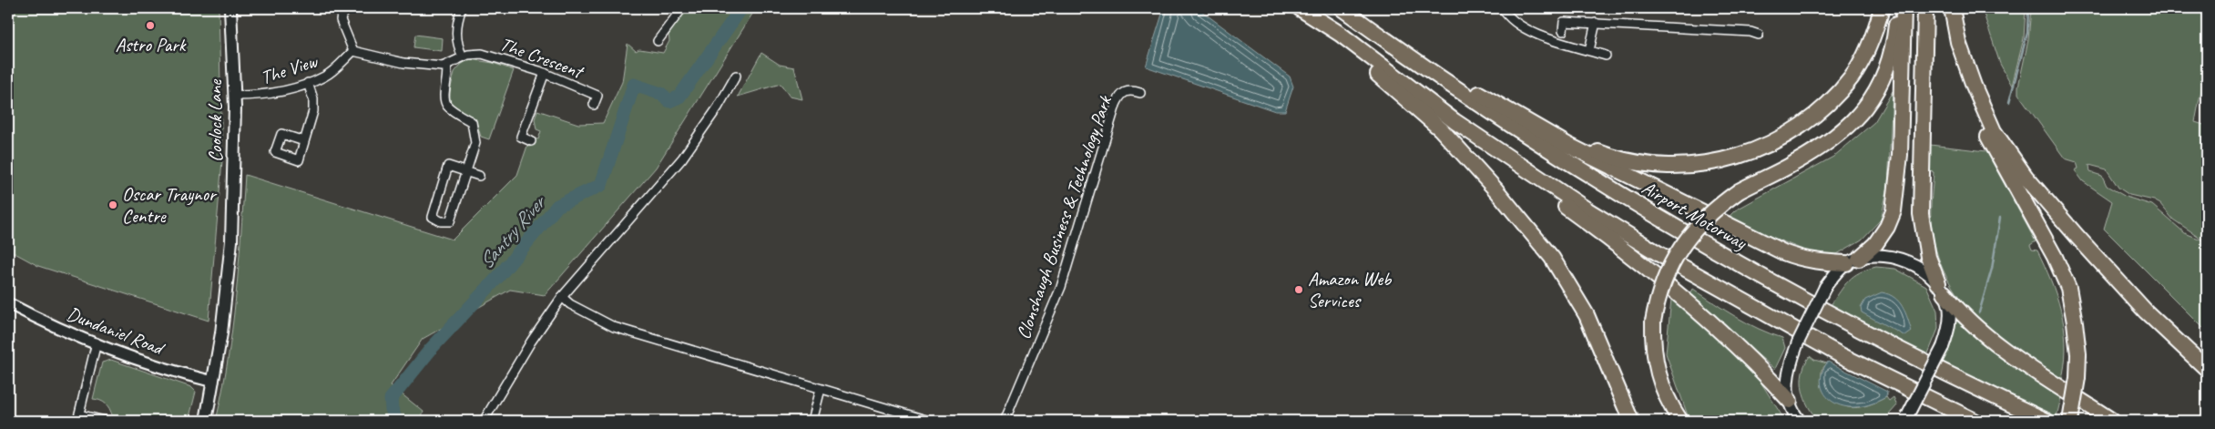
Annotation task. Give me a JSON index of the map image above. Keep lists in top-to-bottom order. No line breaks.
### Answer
{"streets":{"highway":["Airport Motorway"],"main road":["Coolock Lane"],"street":["The Crescent","The View","Clonshaugh Business & Technology Park","Dundaniel Road"]},"crossings":[["The View","Coolock Lane"],["Coolock Lane","Dundaniel Road"]],"water":["Santry River"],"places":["Astro Park","Oscar Traynor Centre","Amazon Web Services"]}
